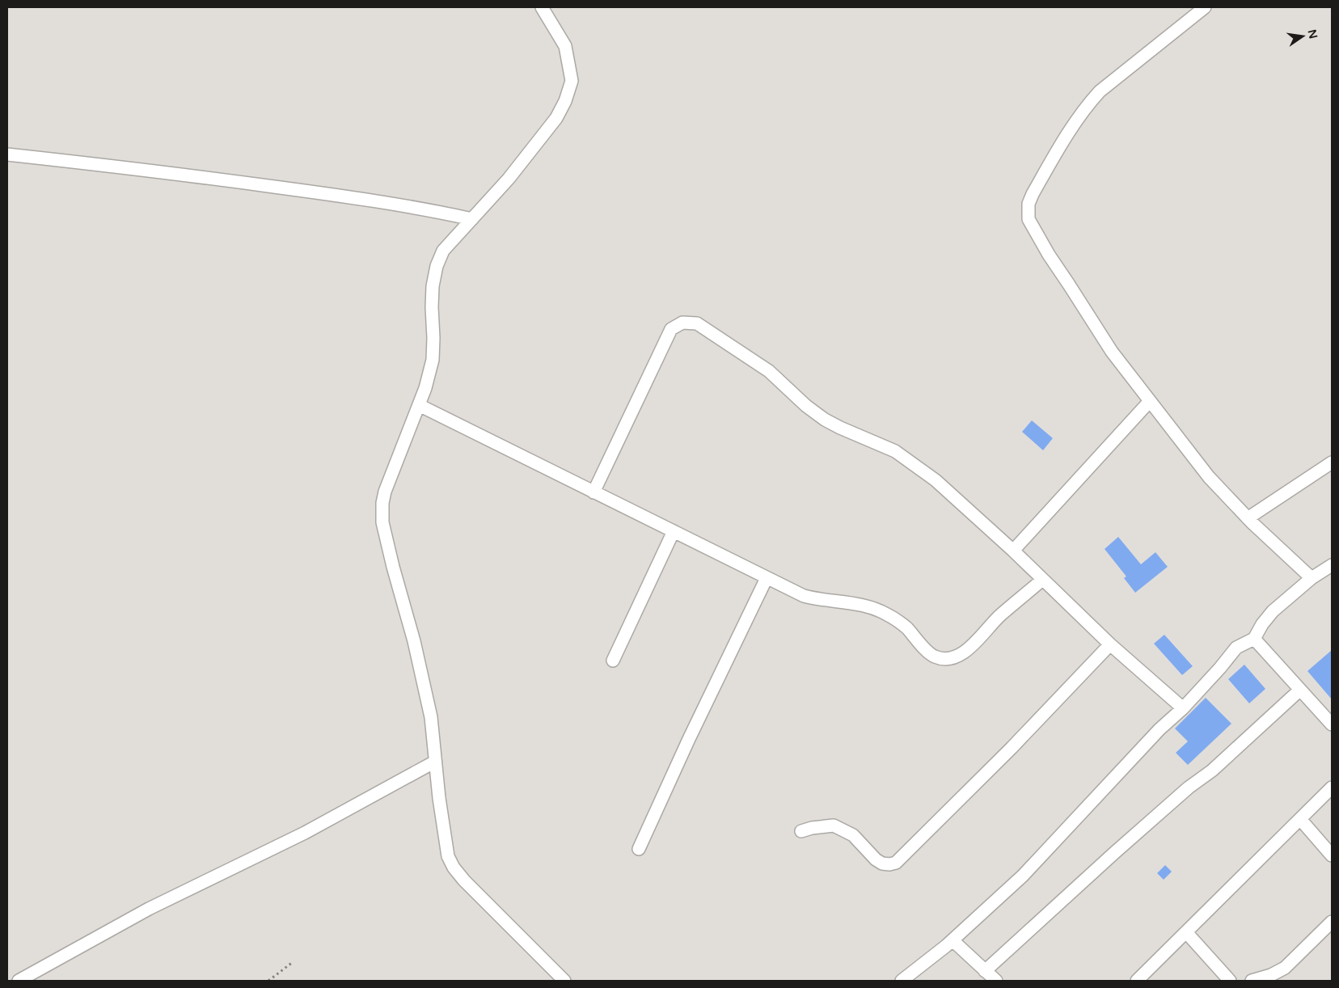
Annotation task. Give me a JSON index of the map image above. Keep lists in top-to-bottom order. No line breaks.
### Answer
{"north":"right"}
